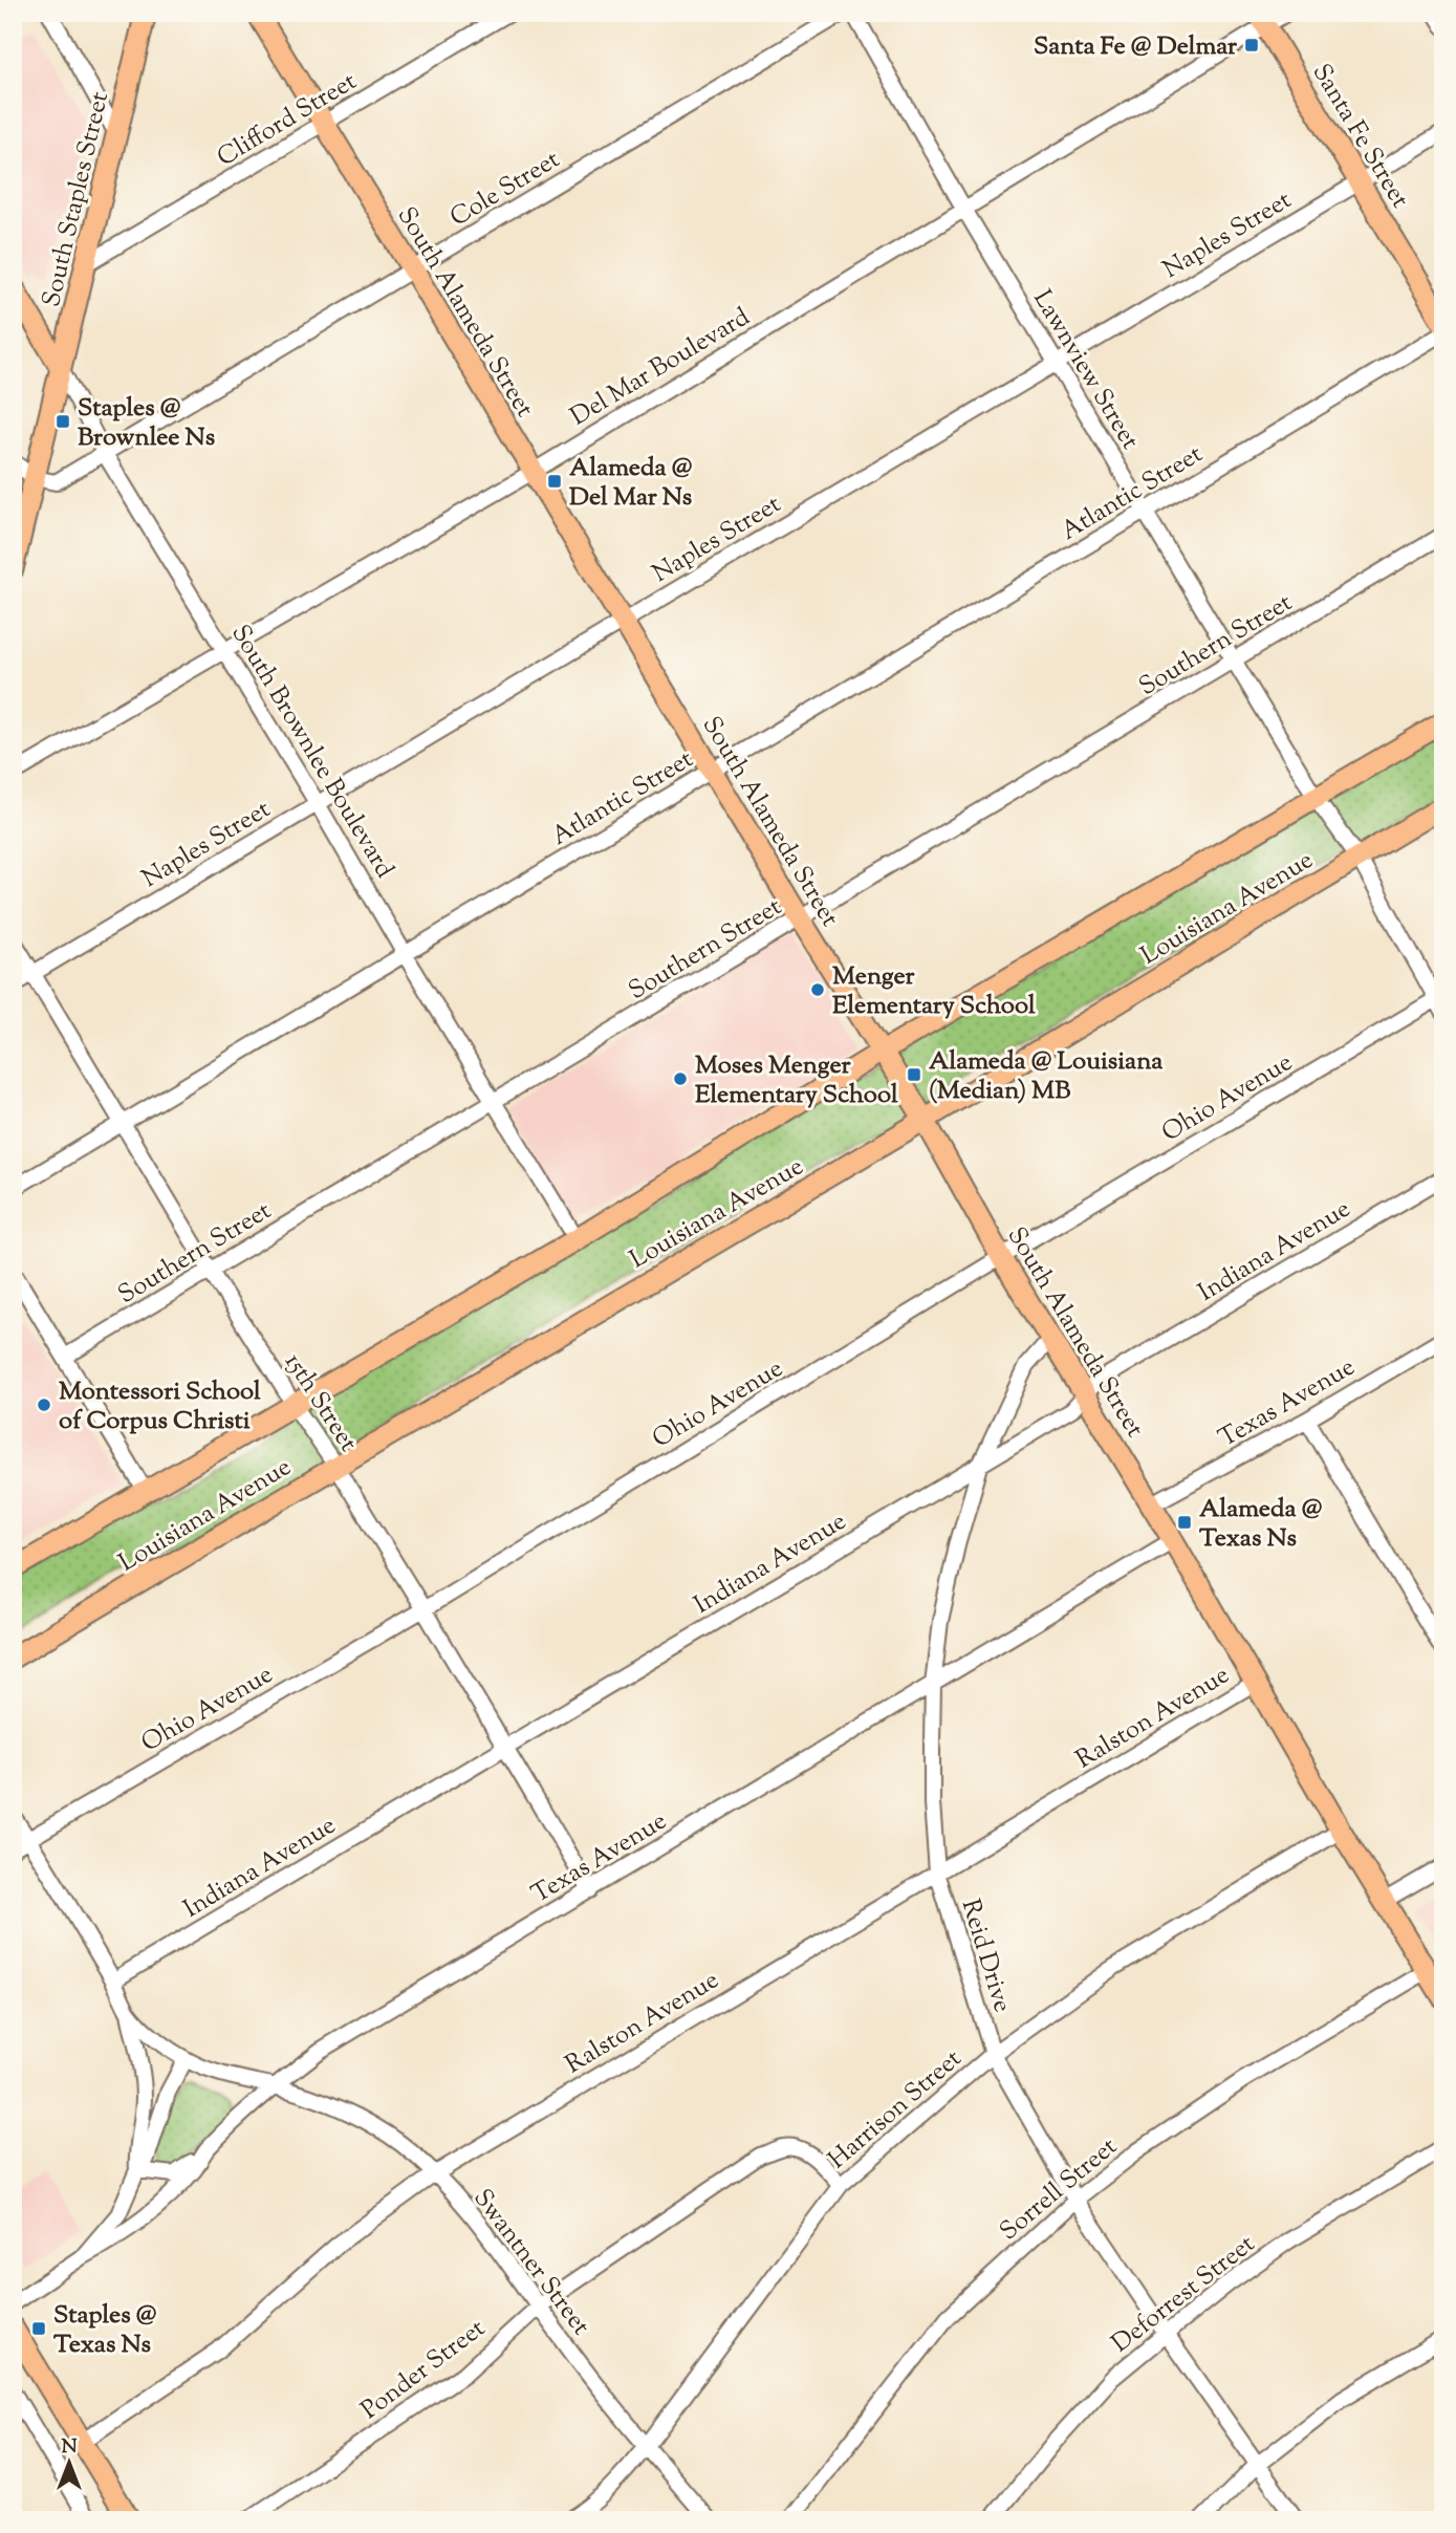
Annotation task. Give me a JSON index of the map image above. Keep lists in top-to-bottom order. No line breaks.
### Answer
{"streets":{"main road":["Santa Fe Street","South Staples Street","South Alameda Street","South Brownlee Boulevard","Louisiana Avenue"],"street":["Clifford Street","Cole Street","Naples Street","Del Mar Boulevard","Lawnview Street","Atlantic Street","Southern Street","Ohio Avenue","Indiana Avenue","15th Street","Texas Avenue","Ralston Avenue","Reid Drive","Harrison Street","Sorrell Street","Swantner Street","Deforrest Street","Ponder Street"]},"crossings":[["Clifford Street","South Staples Street"],["Clifford Street","South Alameda Street"],["Santa Fe Street","Naples Street"],["Santa Fe Street","Del Mar Boulevard"],["Cole Street","South Staples Street"],["Cole Street","South Alameda Street"],["Cole Street","South Brownlee Boulevard"],["South Staples Street","South Brownlee Boulevard"],["Naples Street","South Alameda Street"],["Naples Street","Lawnview Street"],["Naples Street","South Brownlee Boulevard"],["Naples Street","15th Street"],["South Alameda Street","Del Mar Boulevard"],["South Alameda Street","Atlantic Street"],["South Alameda Street","Southern Street"],["South Alameda Street","Louisiana Avenue"],["South Alameda Street","Ohio Avenue"],["South Alameda Street","Indiana Avenue"],["South Alameda Street","Texas Avenue"],["South Alameda Street","Ralston Avenue"],["South Alameda Street","Reid Drive"],["South Alameda Street","Harrison Street"],["South Alameda Street","Sorrell Street"],["Del Mar Boulevard","Lawnview Street"],["Del Mar Boulevard","South Brownlee Boulevard"],["Lawnview Street","Atlantic Street"],["Lawnview Street","Southern Street"],["Lawnview Street","Louisiana Avenue"],["Lawnview Street","Ohio Avenue"],["Atlantic Street","South Brownlee Boulevard"],["Atlantic Street","15th Street"],["Southern Street","South Brownlee Boulevard"],["Southern Street","15th Street"],["South Brownlee Boulevard","Louisiana Avenue"],["Louisiana Avenue","15th Street"],["Ohio Avenue","15th Street"],["Ohio Avenue","Swantner Street"],["Indiana Avenue","15th Street"],["Indiana Avenue","Reid Drive"],["Indiana Avenue","Swantner Street"],["15th Street","Texas Avenue"],["Texas Avenue","Reid Drive"],["Texas Avenue","Swantner Street"],["Ralston Avenue","Reid Drive"],["Ralston Avenue","Swantner Street"],["Reid Drive","Harrison Street"],["Reid Drive","Sorrell Street"],["Reid Drive","Deforrest Street"],["Harrison Street","Swantner Street"],["Harrison Street","Ponder Street"],["Swantner Street","Ponder Street"]],"places":{"transit":["Santa Fe @ Delmar","Staples @ Brownlee Ns","Alameda @ Del Mar Ns","Alameda @ Louisiana (Median) MB","Alameda @ Texas Ns","Staples @ Texas Ns"],"other":["Menger Elementary School","Moses Menger Elementary School","Montessori School of Corpus Christi"]},"north":"top"}
